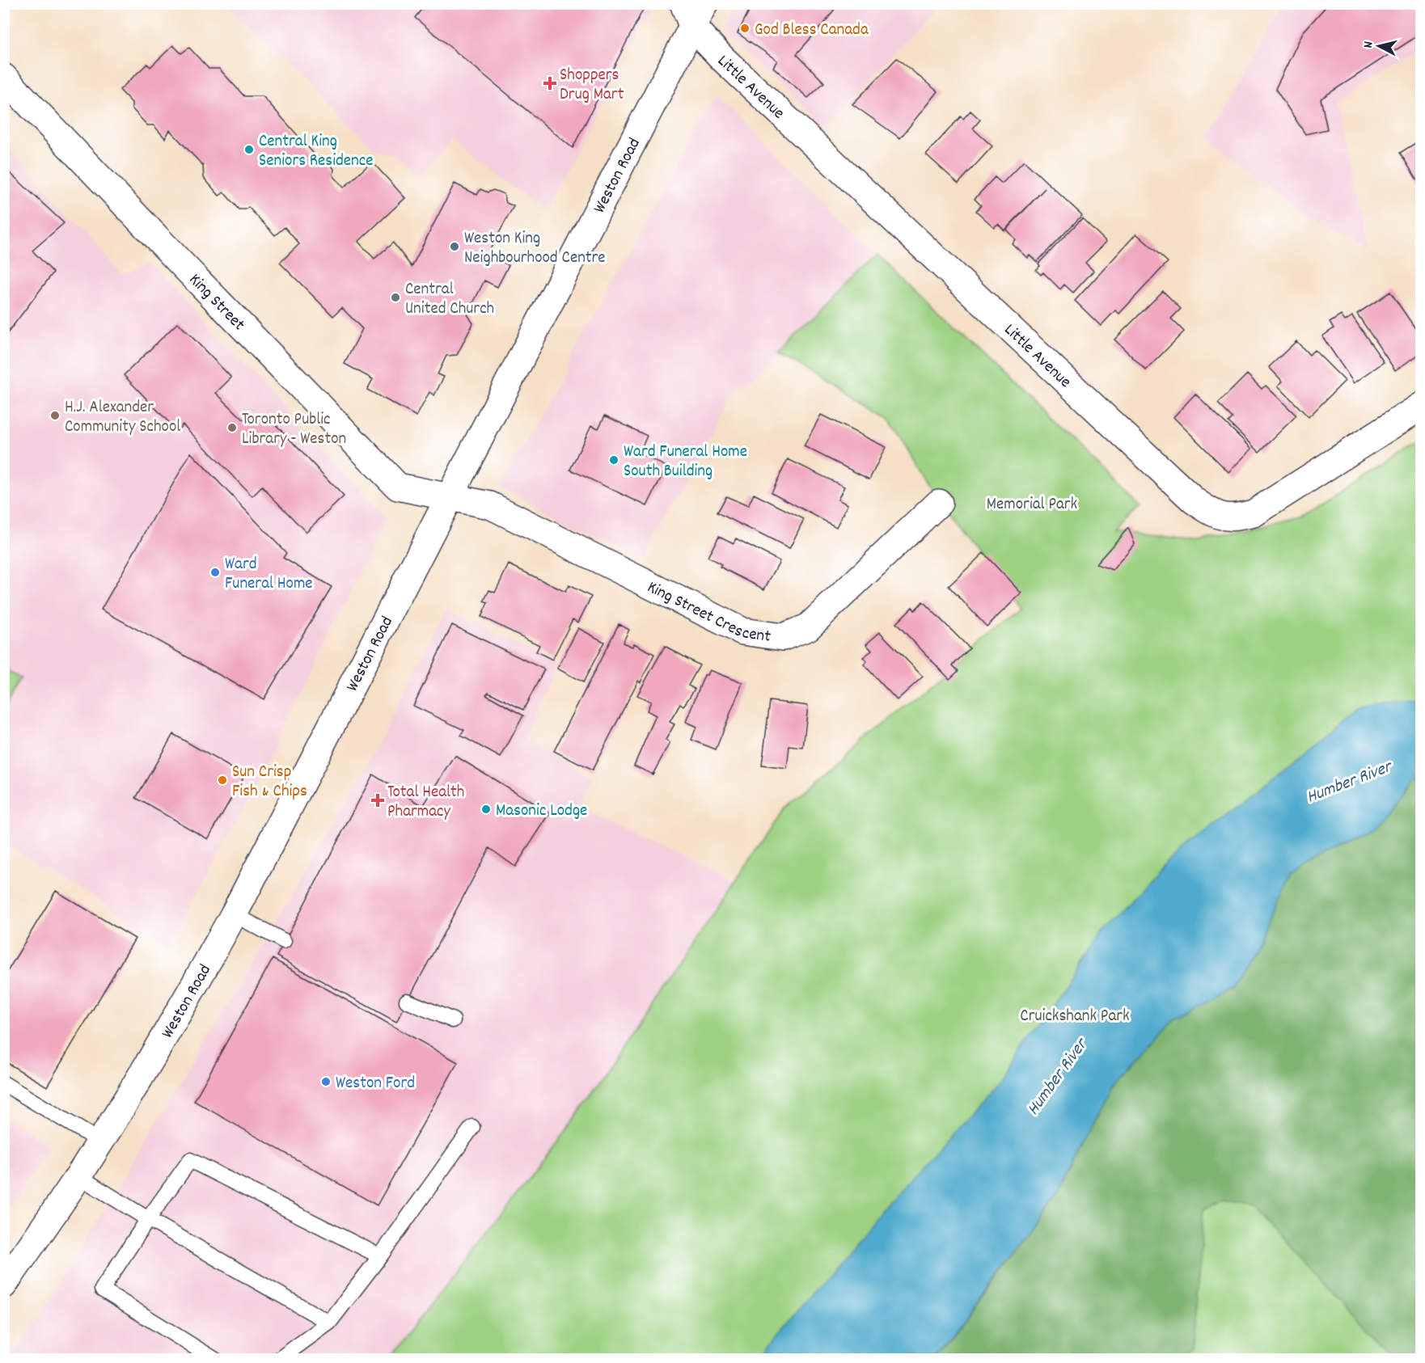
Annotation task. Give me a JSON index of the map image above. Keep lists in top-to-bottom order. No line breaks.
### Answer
{"streets":{"street":["Little Avenue","Weston Road","King Street","King Street Crescent"]},"crossings":[["Little Avenue","Weston Road"],["Weston Road","King Street"],["Weston Road","King Street Crescent"],["King Street","King Street Crescent"]],"water":["Humber River"],"parks":["Memorial Park","Cruickshank Park"],"places":{"other":["God Bless Canada","Central King Seniors Residence","Weston King Neighbourhood Centre","Central United Church","H.J. Alexander Community School","Toronto Public Library - Weston","Ward Funeral Home South Building","Ward Funeral Home","Sun Crisp Fish & Chips","Masonic Lodge","Weston Ford"],"health":["Shoppers Drug Mart","Total Health Pharmacy"]},"north":"left"}
